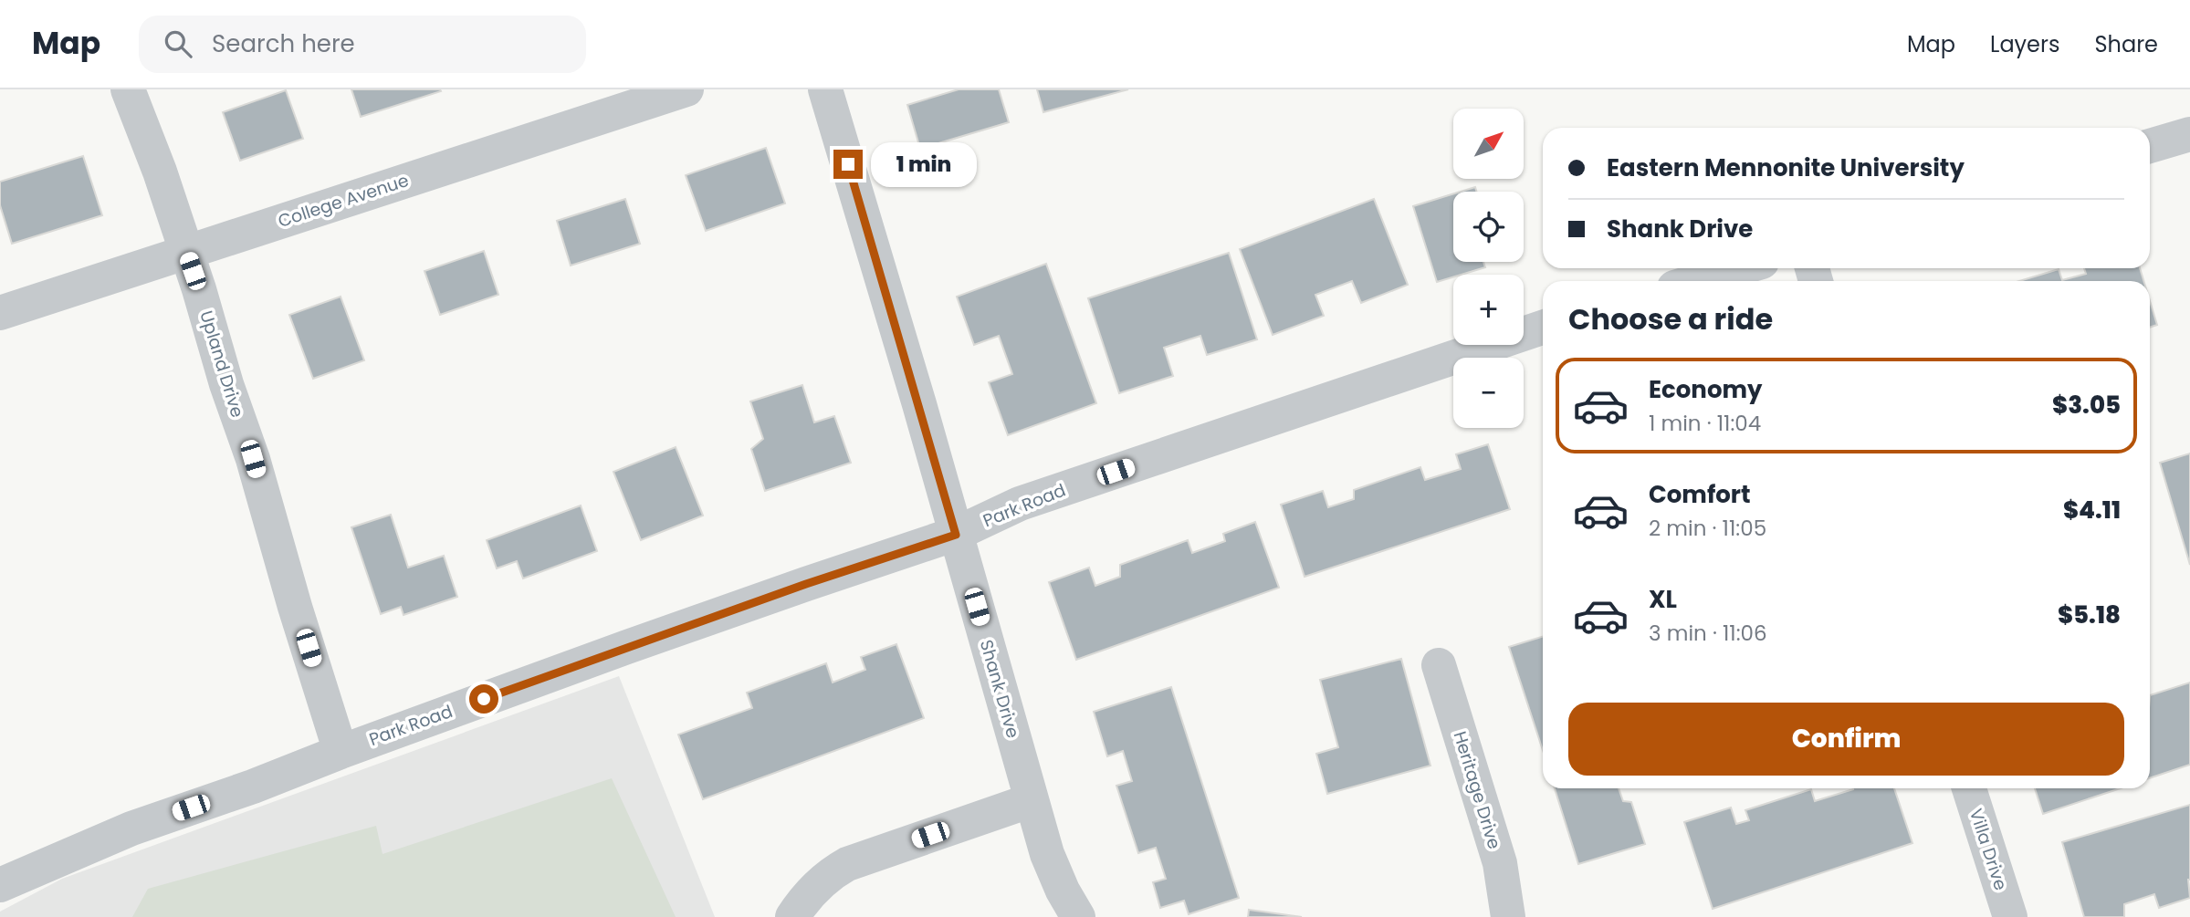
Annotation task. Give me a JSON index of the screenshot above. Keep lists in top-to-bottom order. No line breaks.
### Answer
{"streets":{"street":["College Avenue","Upland Drive","Park Road","Shank Drive","Heritage Drive","Villa Drive"]},"crossings":[["College Avenue","Upland Drive"],["Upland Drive","Park Road"],["Park Road","Shank Drive"]],"north":"top right","page":{"header":"Map","search":"Search here","nav":["Map","Layers","Share"],"map_buttons":["+","−"],"banner":["Eastern Mennonite University","Shank Drive"],"bubble":"1 min","heading":"Choose a ride","list":[{"name":"Economy","note":"1 min · 11:04","value":"$3.05"},{"name":"Comfort","note":"2 min · 11:05","value":"$4.11"},{"name":"XL","note":"3 min · 11:06","value":"$5.18"}],"buttons":"Confirm"}}
